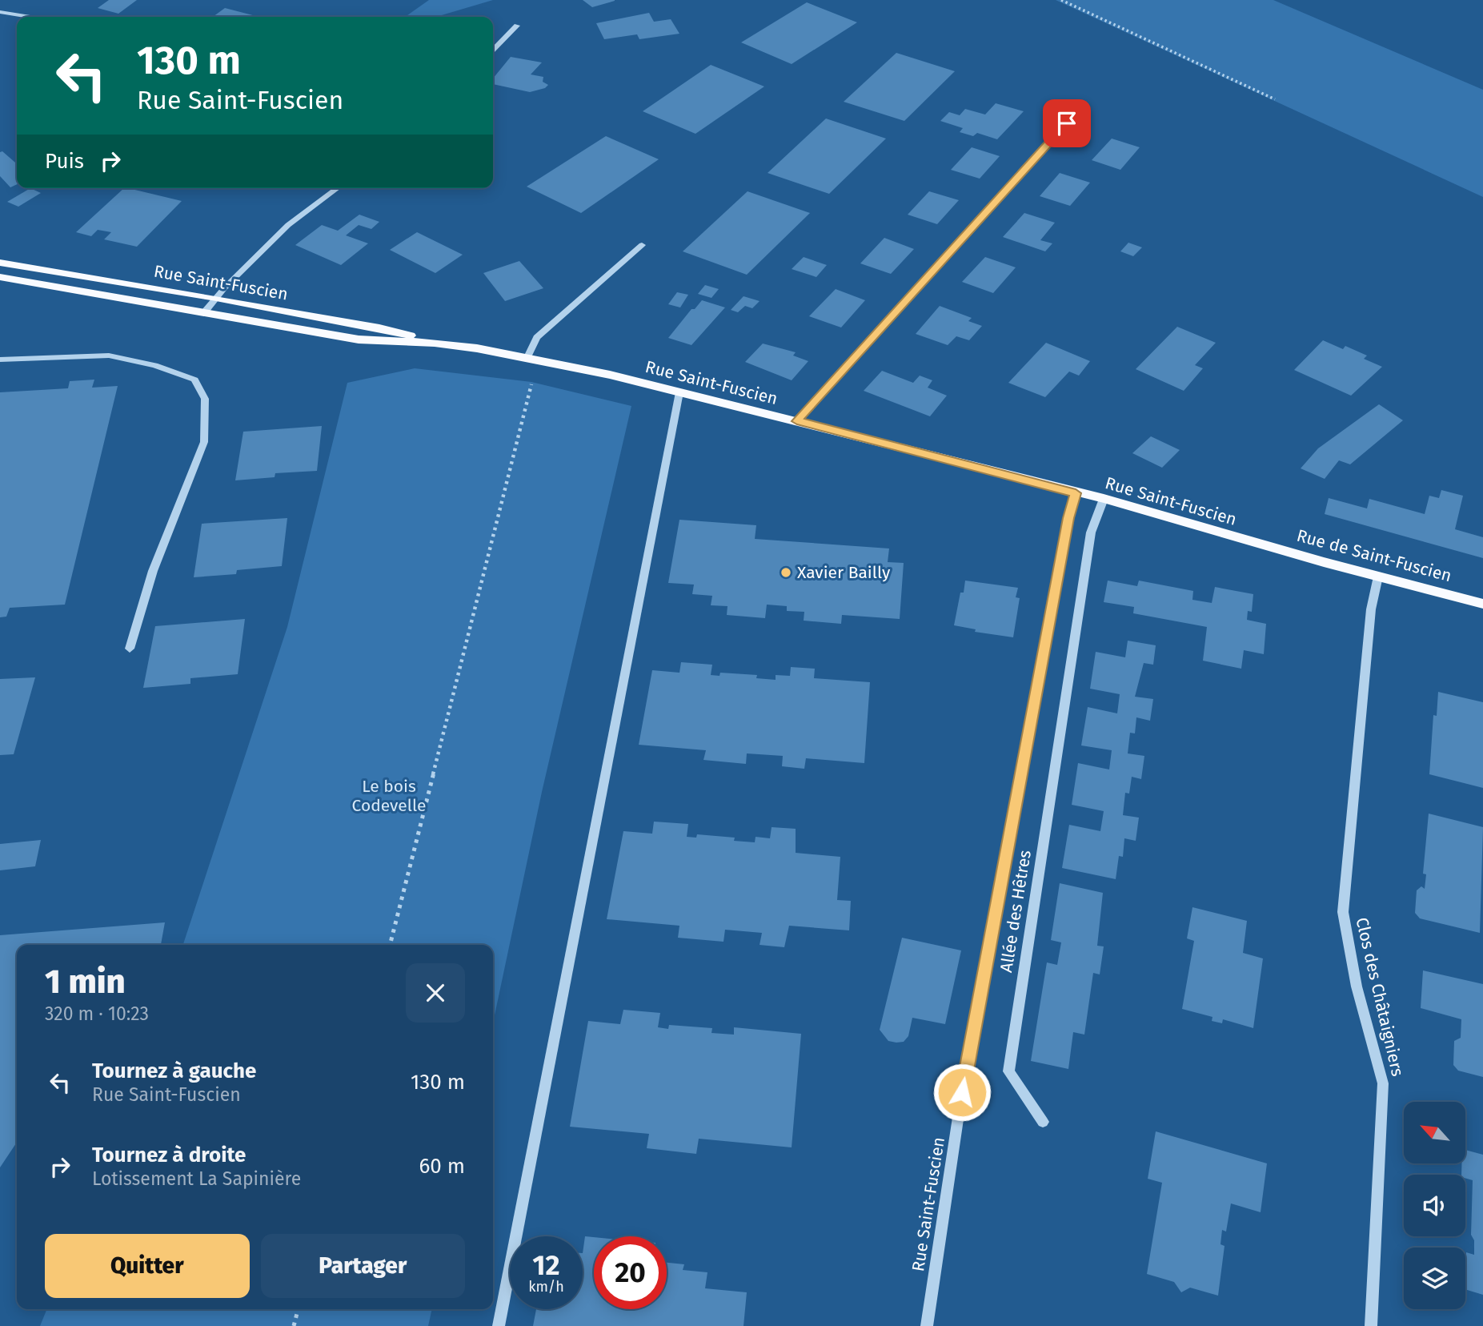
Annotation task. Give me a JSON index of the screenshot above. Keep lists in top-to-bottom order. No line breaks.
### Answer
{"streets":{"main road":["Rue Saint-Fuscien","Rue de Saint-Fuscien"],"street":["Allée des Hêtres","Clos des Châtaigniers"]},"crossings":[["Rue Saint-Fuscien","Rue de Saint-Fuscien"],["Rue Saint-Fuscien","Allée des Hêtres"],["Rue de Saint-Fuscien","Clos des Châtaigniers"]],"parks":["Le bois Codevelle"],"places":["Xavier Bailly"],"north":"top left","page":{"turn":["130 m","Rue Saint-Fuscien"],"then":"Puis","heading":["1 min","320 m · 10:23"],"list":[{"name":"Tournez à gauche","note":"Rue Saint-Fuscien","value":"130 m"},{"name":"Tournez à droite","note":"Lotissement La Sapinière","value":"60 m"}],"buttons":["Quitter","Partager"],"speed":"12 km/h","limit":"20"}}
